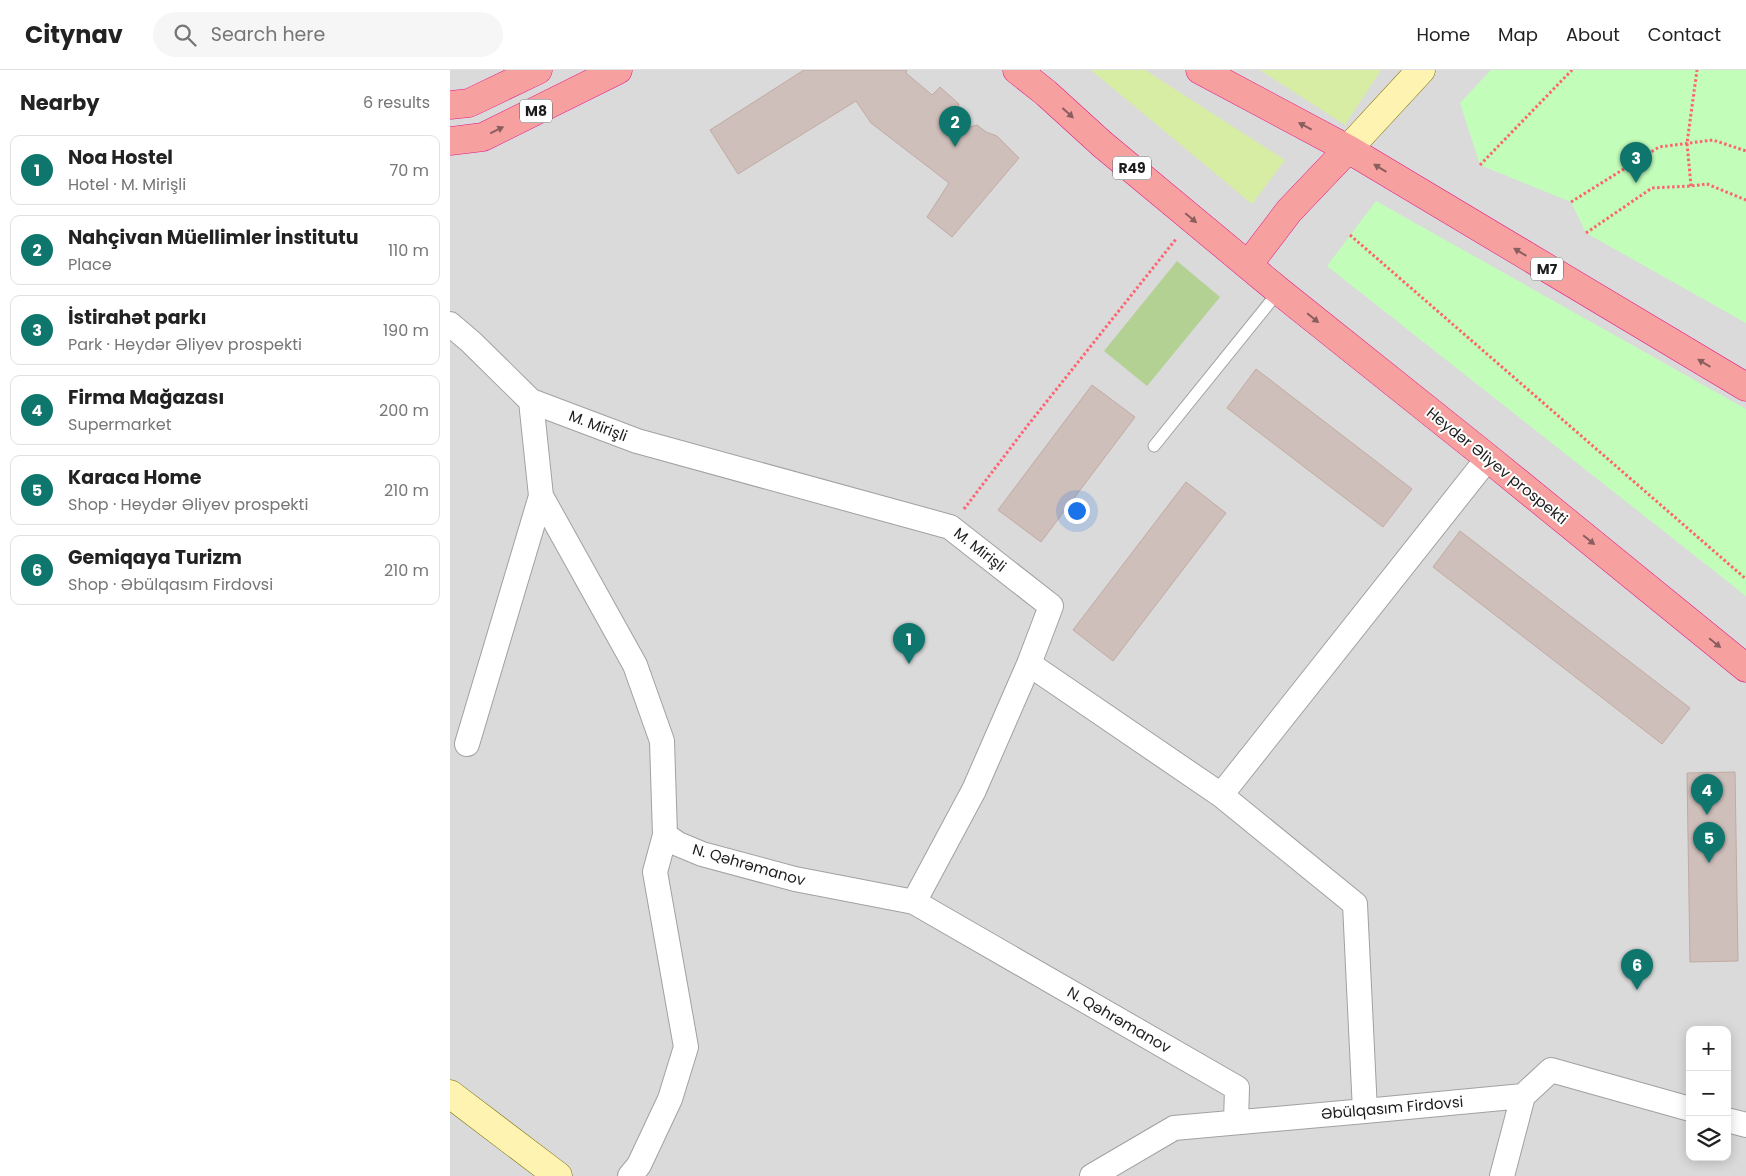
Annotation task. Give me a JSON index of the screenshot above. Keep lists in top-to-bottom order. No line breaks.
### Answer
{"streets":{"highway":["M8","R49","M7","Heydər Əliyev prospekti"],"street":["M. Mirişli","N. Qəhrəmanov","Əbülqasım Firdovsi"]},"crossings":[["R49","Heydər Əliyev prospekti"],["M. Mirişli","N. Qəhrəmanov"],["N. Qəhrəmanov","Əbülqasım Firdovsi"]],"page":{"header":"Citynav","search":"Search here","nav":["Home","Map","About","Contact"],"heading":["Nearby","6 results"],"pins":["2","3","1","4","5","6"],"list":[{"mark":"1","name":"Noa Hostel","note":"Hotel · M. Mirişli","value":"70 m"},{"mark":"2","name":"Nahçivan Müellimler İnstitutu","note":"Place","value":"110 m"},{"mark":"3","name":"İstirahət parkı","note":"Park · Heydər Əliyev prospekti","value":"190 m"},{"mark":"4","name":"Firma Mağazası","note":"Supermarket","value":"200 m"},{"mark":"5","name":"Karaca Home","note":"Shop · Heydər Əliyev prospekti","value":"210 m"},{"mark":"6","name":"Gemiqaya Turizm","note":"Shop · Əbülqasım Firdovsi","value":"210 m"}],"map_buttons":["+","−"]}}
